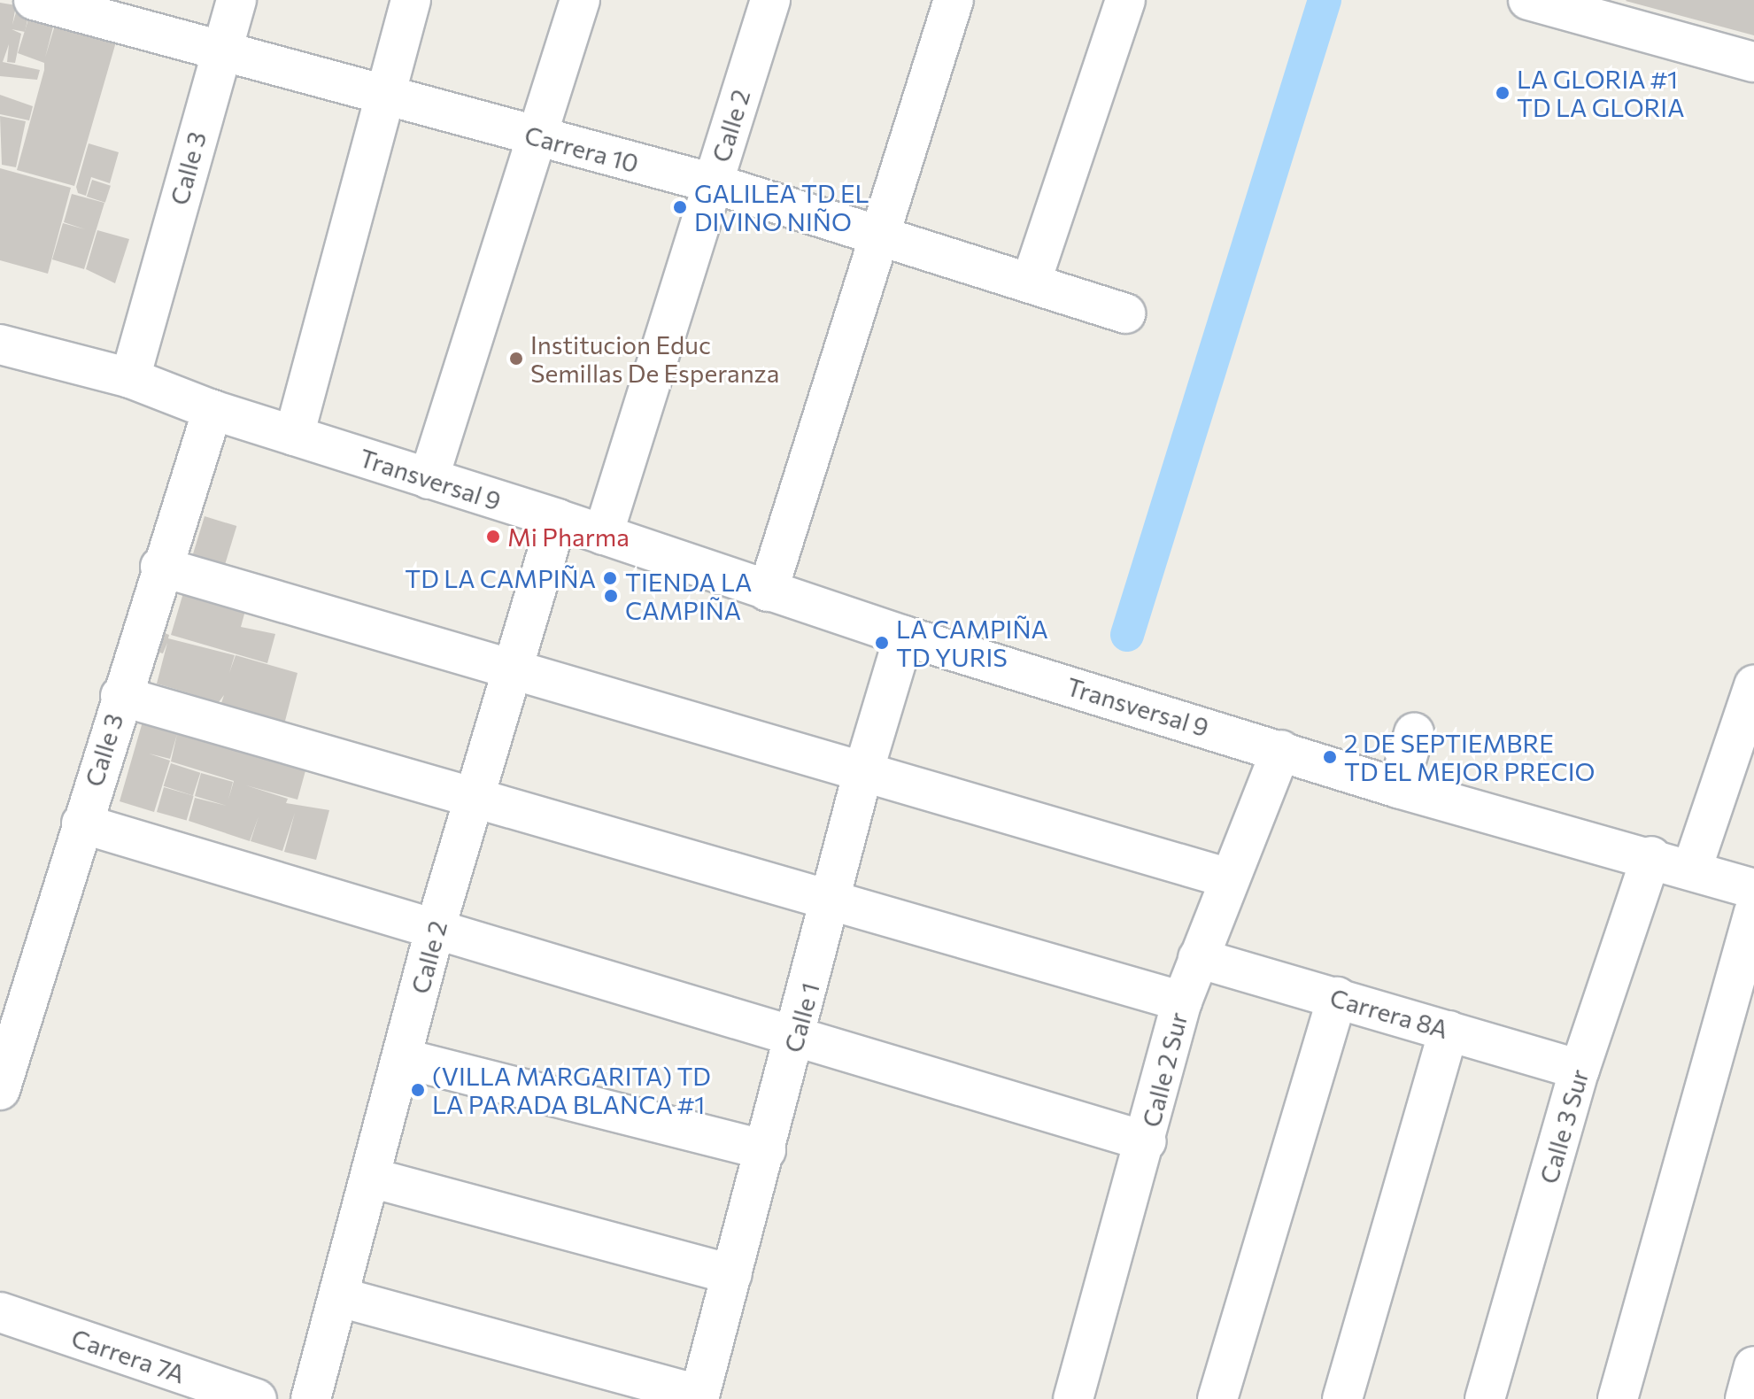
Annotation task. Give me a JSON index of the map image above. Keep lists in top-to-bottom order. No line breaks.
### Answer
{"streets":{"street":["Calle 2","Carrera 10","Calle 3","Transversal 9","Carrera 8A","Calle 1","Calle 2 Sur","Calle 3 Sur","Carrera 7A"]},"crossings":[["Calle 2","Carrera 10"],["Calle 2","Transversal 9"],["Carrera 10","Calle 3"],["Calle 3","Transversal 9"],["Transversal 9","Calle 1"],["Transversal 9","Calle 2 Sur"],["Transversal 9","Calle 3 Sur"],["Carrera 8A","Calle 2 Sur"],["Carrera 8A","Calle 3 Sur"]],"places":["LA GLORIA #1 TD LA GLORIA","GALILEA TD EL DIVINO NIÑO","Institucion Educ Semillas De Esperanza","Mi Pharma","TD LA CAMPIÑA","TIENDA LA CAMPIÑA","LA CAMPIÑA TD YURIS","2 DE SEPTIEMBRE TD EL MEJOR PRECIO","(VILLA MARGARITA) TD LA PARADA BLANCA #1"]}
